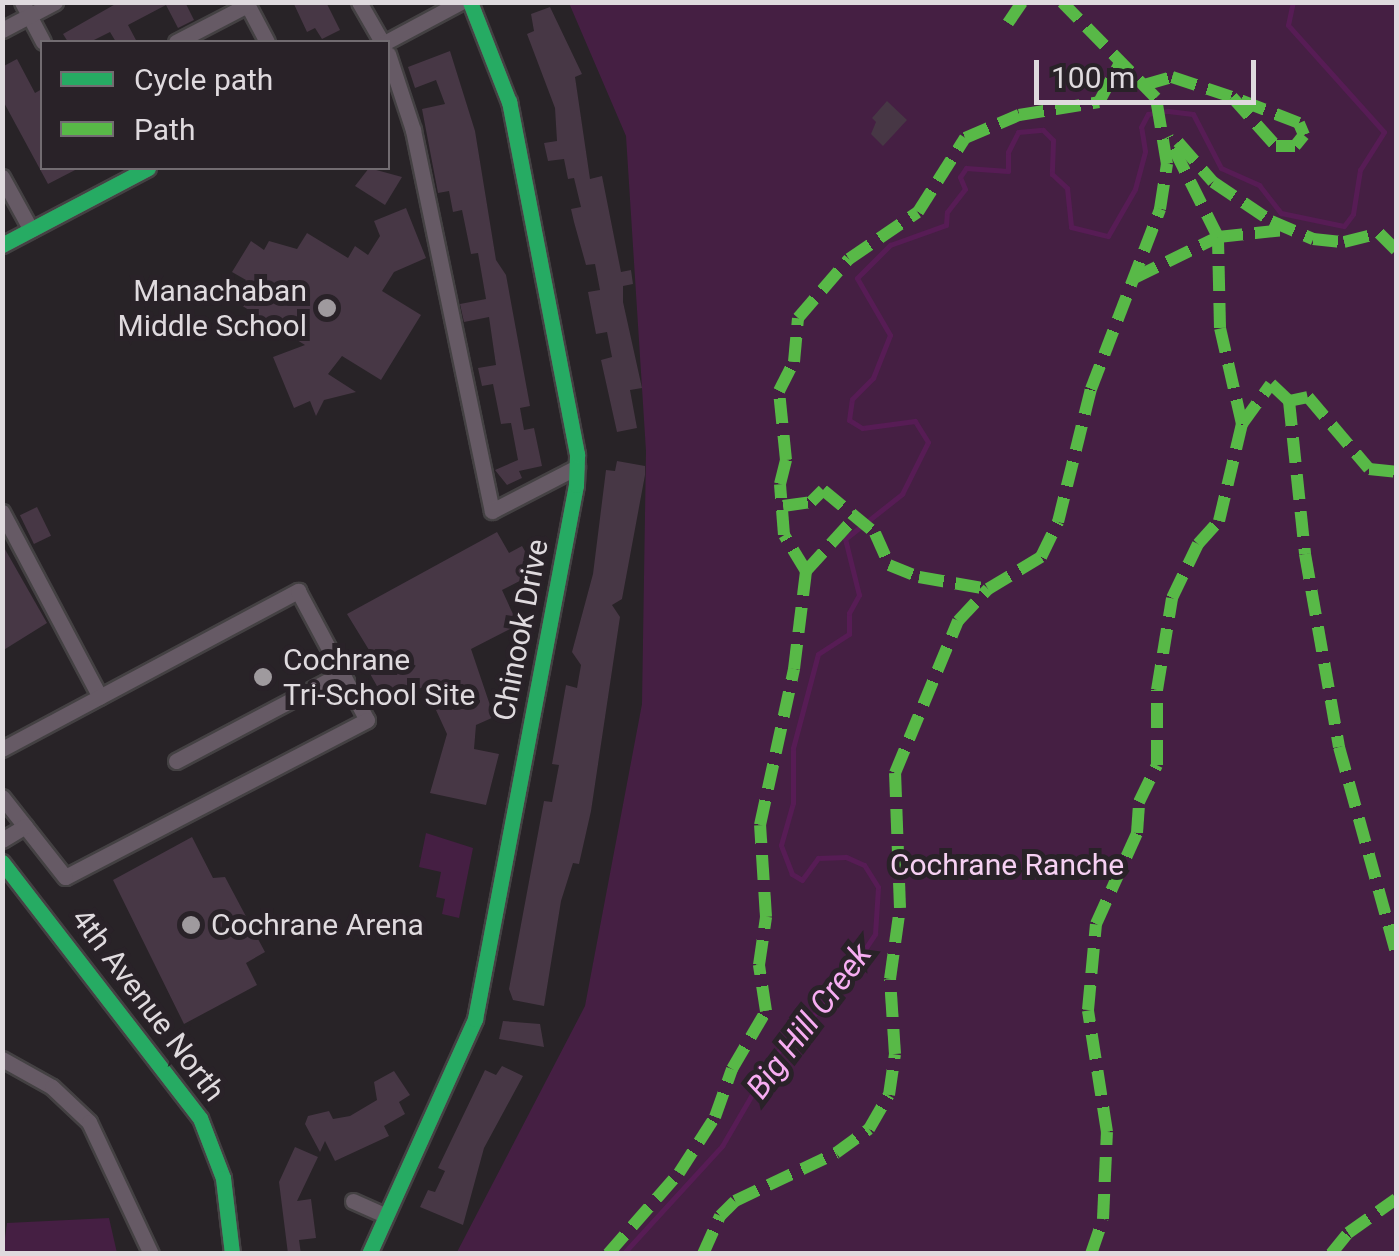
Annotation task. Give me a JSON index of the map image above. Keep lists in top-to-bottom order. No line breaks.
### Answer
{"streets":{"street":["Chinook Drive","4th Avenue North"]},"water":["Big Hill Creek"],"parks":["Cochrane Ranche"],"places":["Manachaban Middle School","Cochrane Tri-School Site","Cochrane Arena"],"legend":["Cycle path","Path"],"scale_bar":"100 m"}
